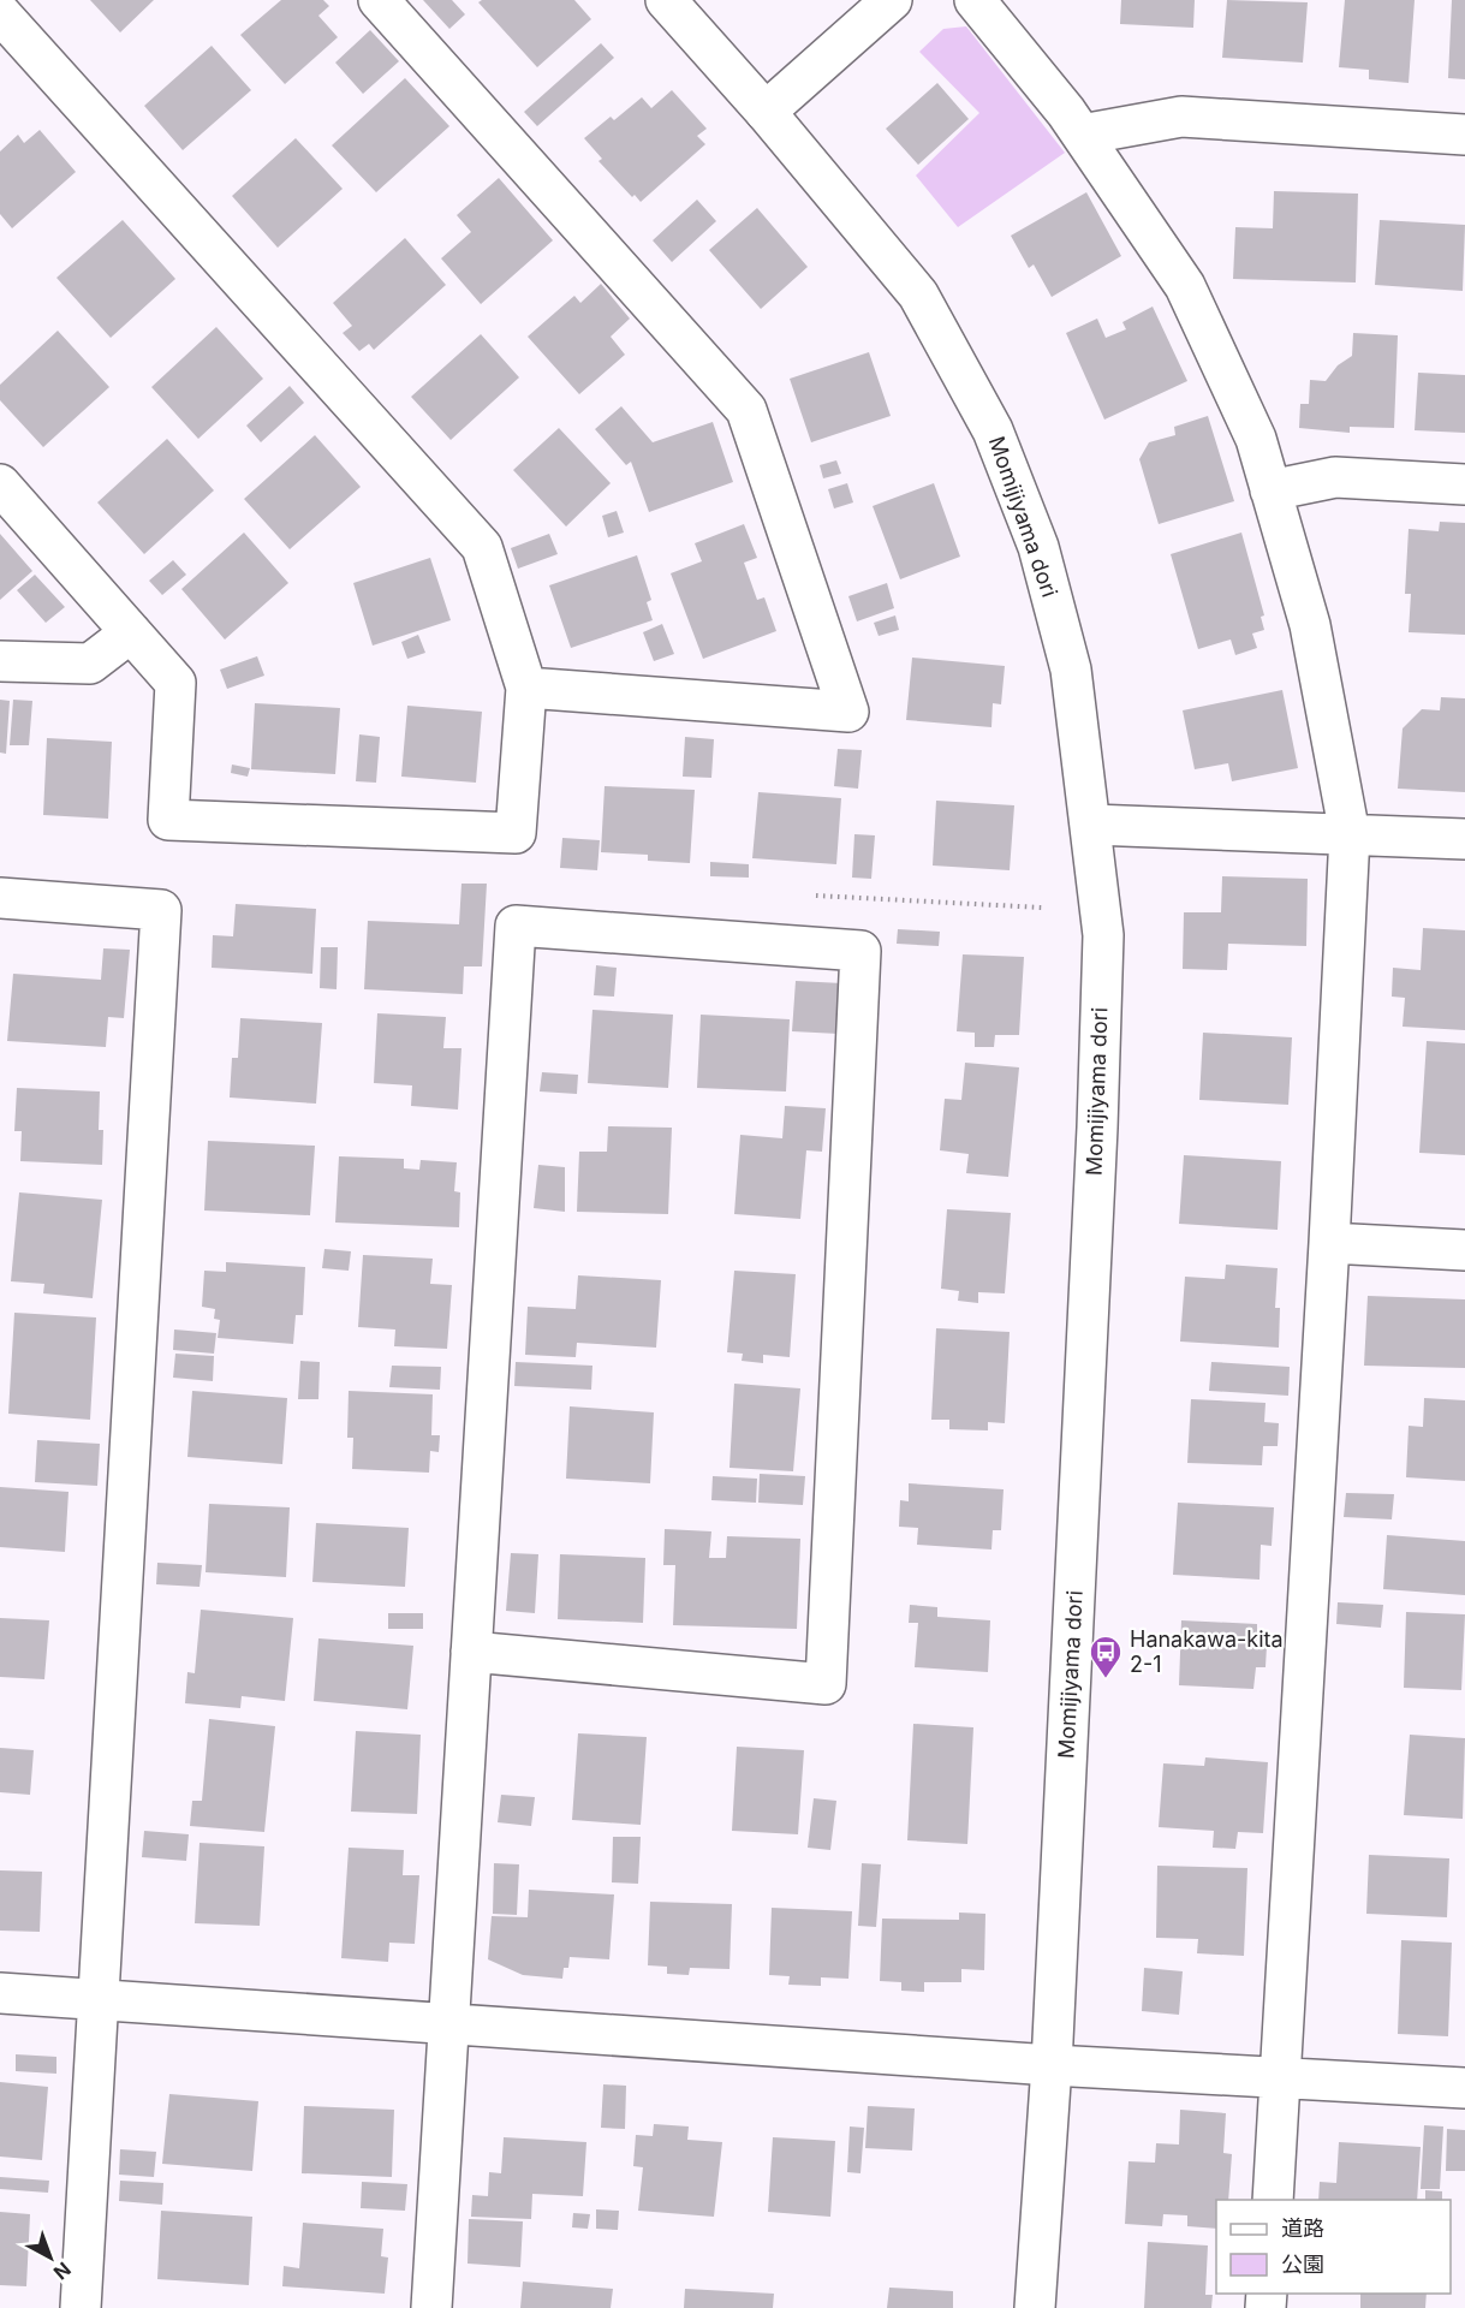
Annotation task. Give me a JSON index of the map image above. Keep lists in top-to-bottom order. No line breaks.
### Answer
{"streets":{"street":["Momijiyama dori"]},"places":{"bus stop":["Hanakawa-kita 2-1"]},"legend":["道路","公園"],"north":"bottom right"}
